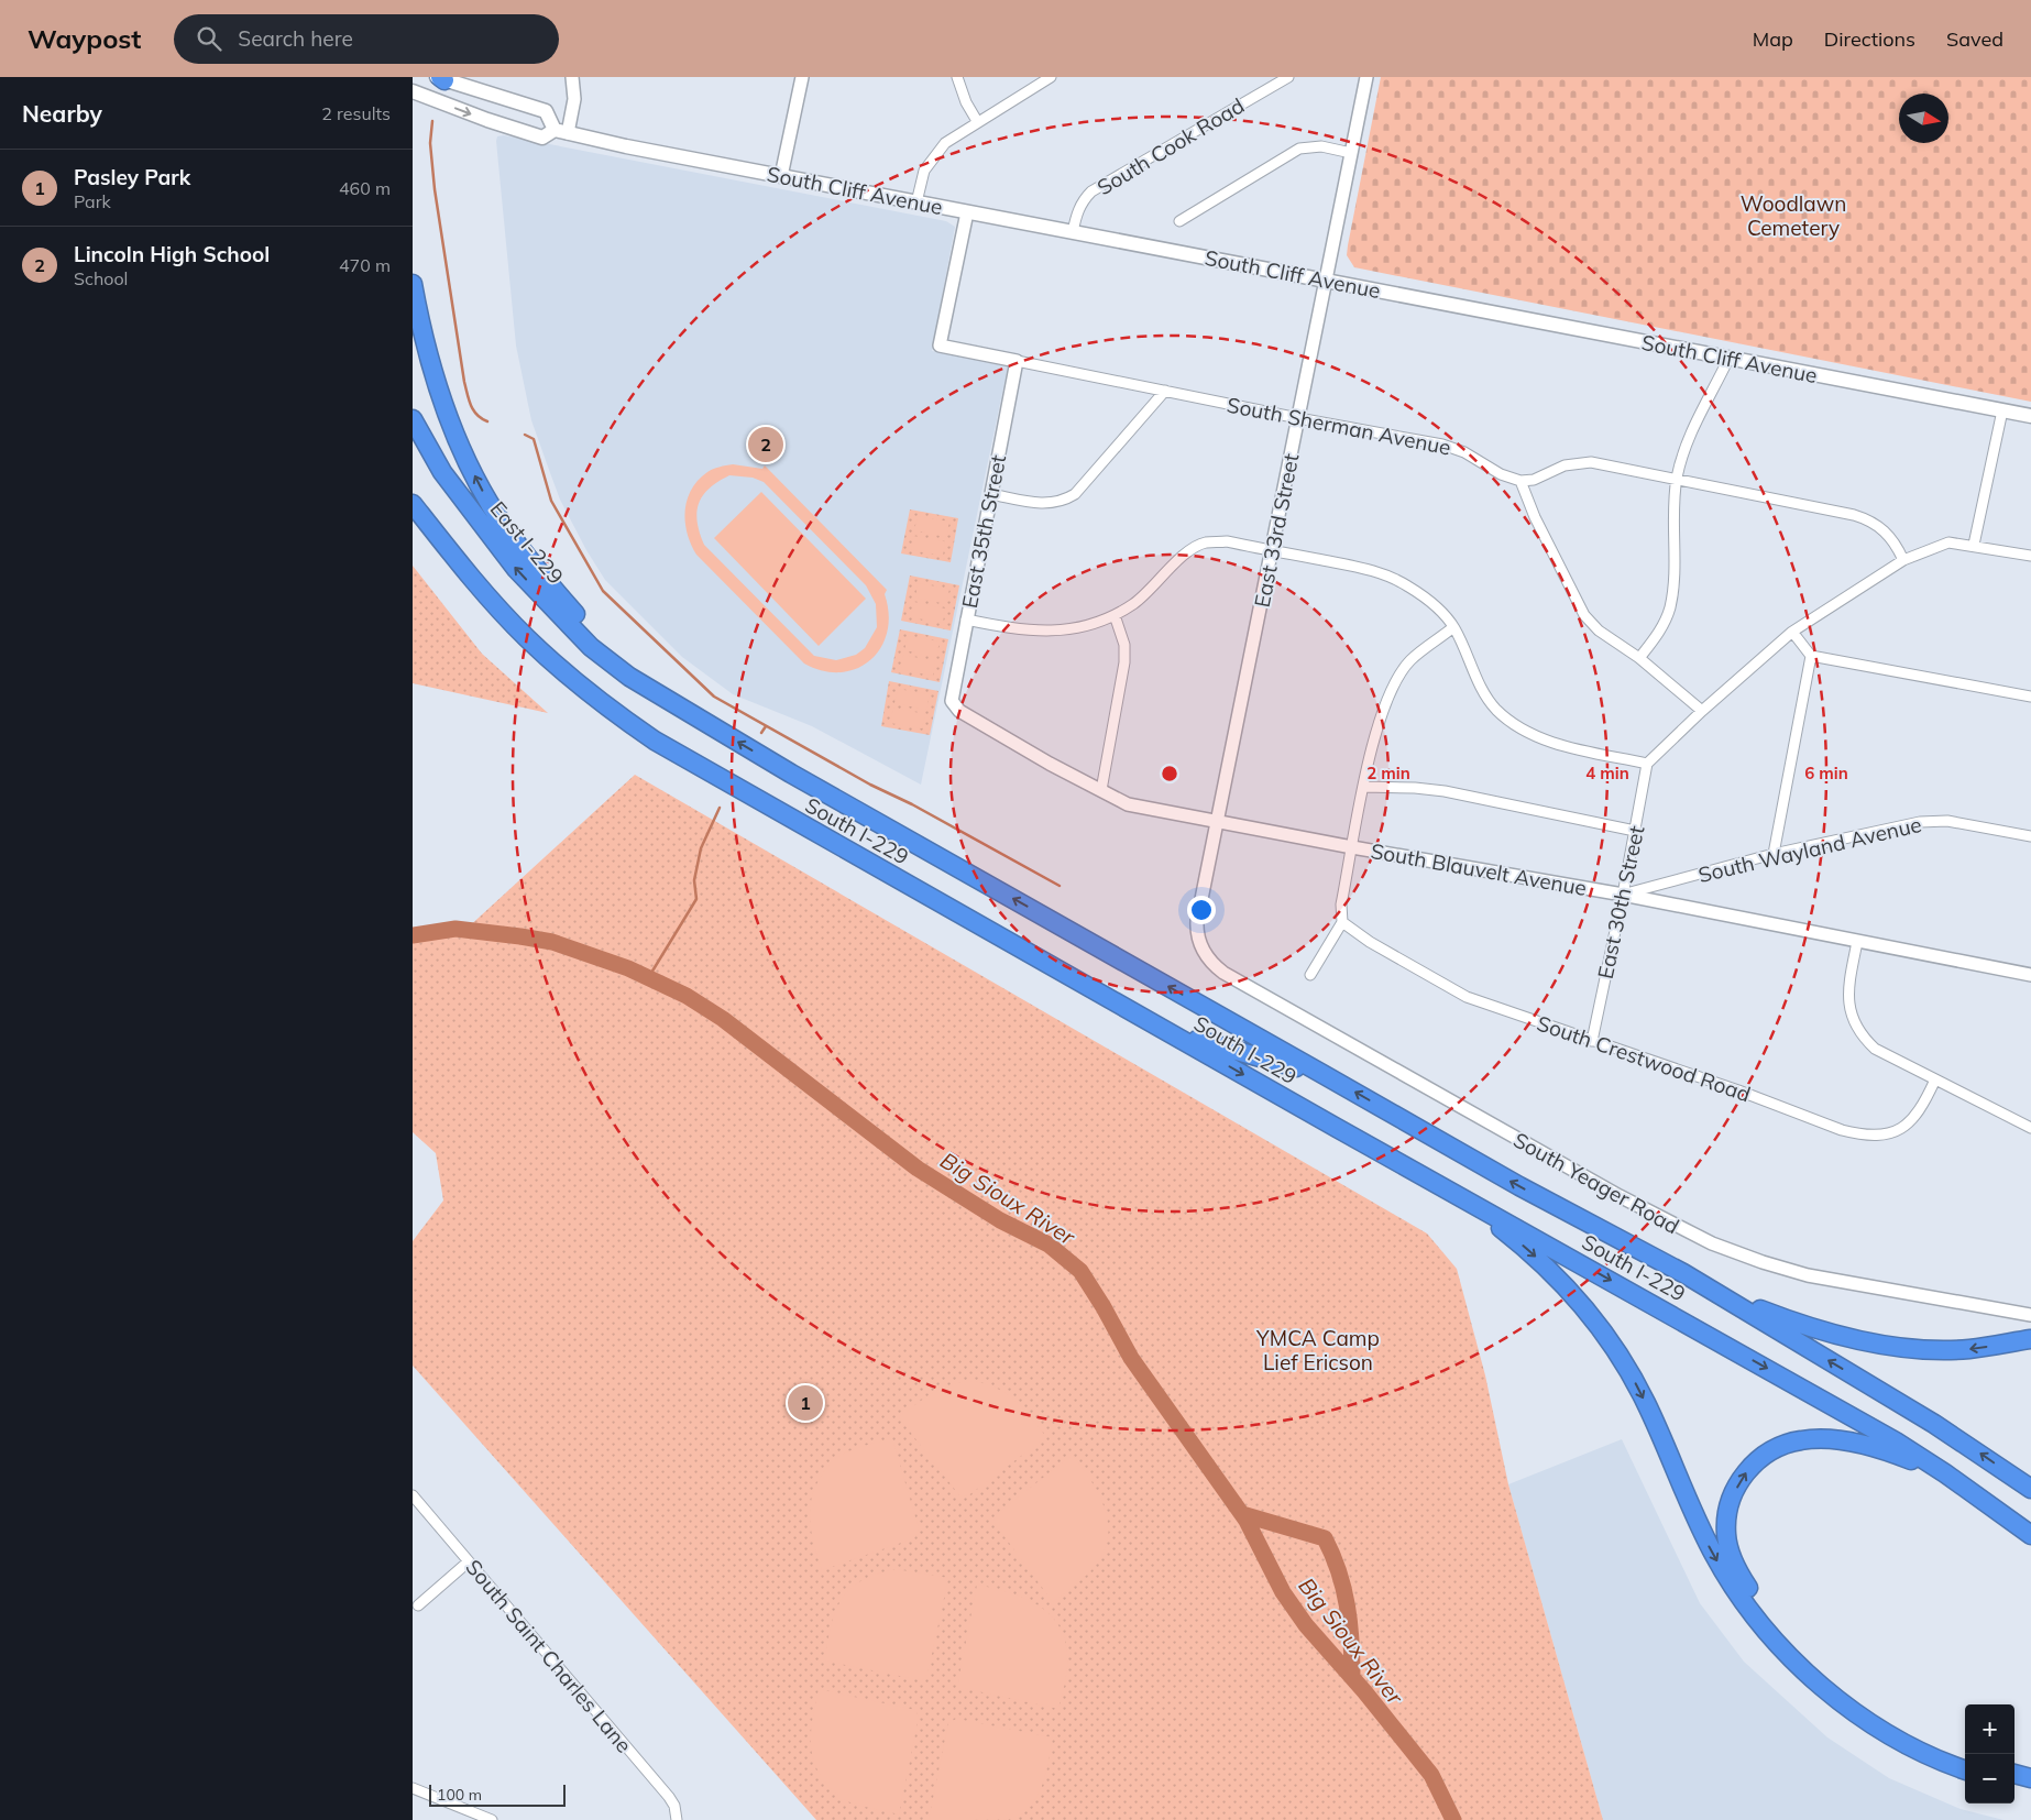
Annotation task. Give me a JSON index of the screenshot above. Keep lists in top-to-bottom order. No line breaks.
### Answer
{"streets":{"highway":["East I-229","South I-229"],"main road":["South Cliff Avenue"],"street":["South Cook Road","South Sherman Avenue","East 33rd Street","East 35th Street","South Wayland Avenue","South Blauvelt Avenue","East 30th Street","South Crestwood Road","South Yeager Road","South Saint Charles Lane"]},"crossings":[["South Cook Road","South Cliff Avenue"],["South Cliff Avenue","South Sherman Avenue"],["South Cliff Avenue","East 33rd Street"],["South Sherman Avenue","East 33rd Street"],["South Sherman Avenue","East 35th Street"],["East 33rd Street","South Blauvelt Avenue"],["East 33rd Street","South Yeager Road"],["East 35th Street","South Blauvelt Avenue"],["East I-229","South I-229"],["South Wayland Avenue","South Blauvelt Avenue"],["South Wayland Avenue","East 30th Street"],["South Blauvelt Avenue","East 30th Street"],["East 30th Street","South Crestwood Road"]],"water":["Big Sioux River"],"parks":["Woodlawn Cemetery","YMCA Camp Lief Ericson"],"scale_bar":"100 m","north":"right","page":{"header":"Waypost","search":"Search here","nav":["Map","Directions","Saved"],"heading":["Nearby","2 results"],"list":[{"mark":"1","name":"Pasley Park","note":"Park","value":"460 m"},{"mark":"2","name":"Lincoln High School","note":"School","value":"470 m"}],"pins":["2","1"],"map_buttons":["+","−"],"scale":"100 m"},"rings":["2 min","4 min","6 min"]}
